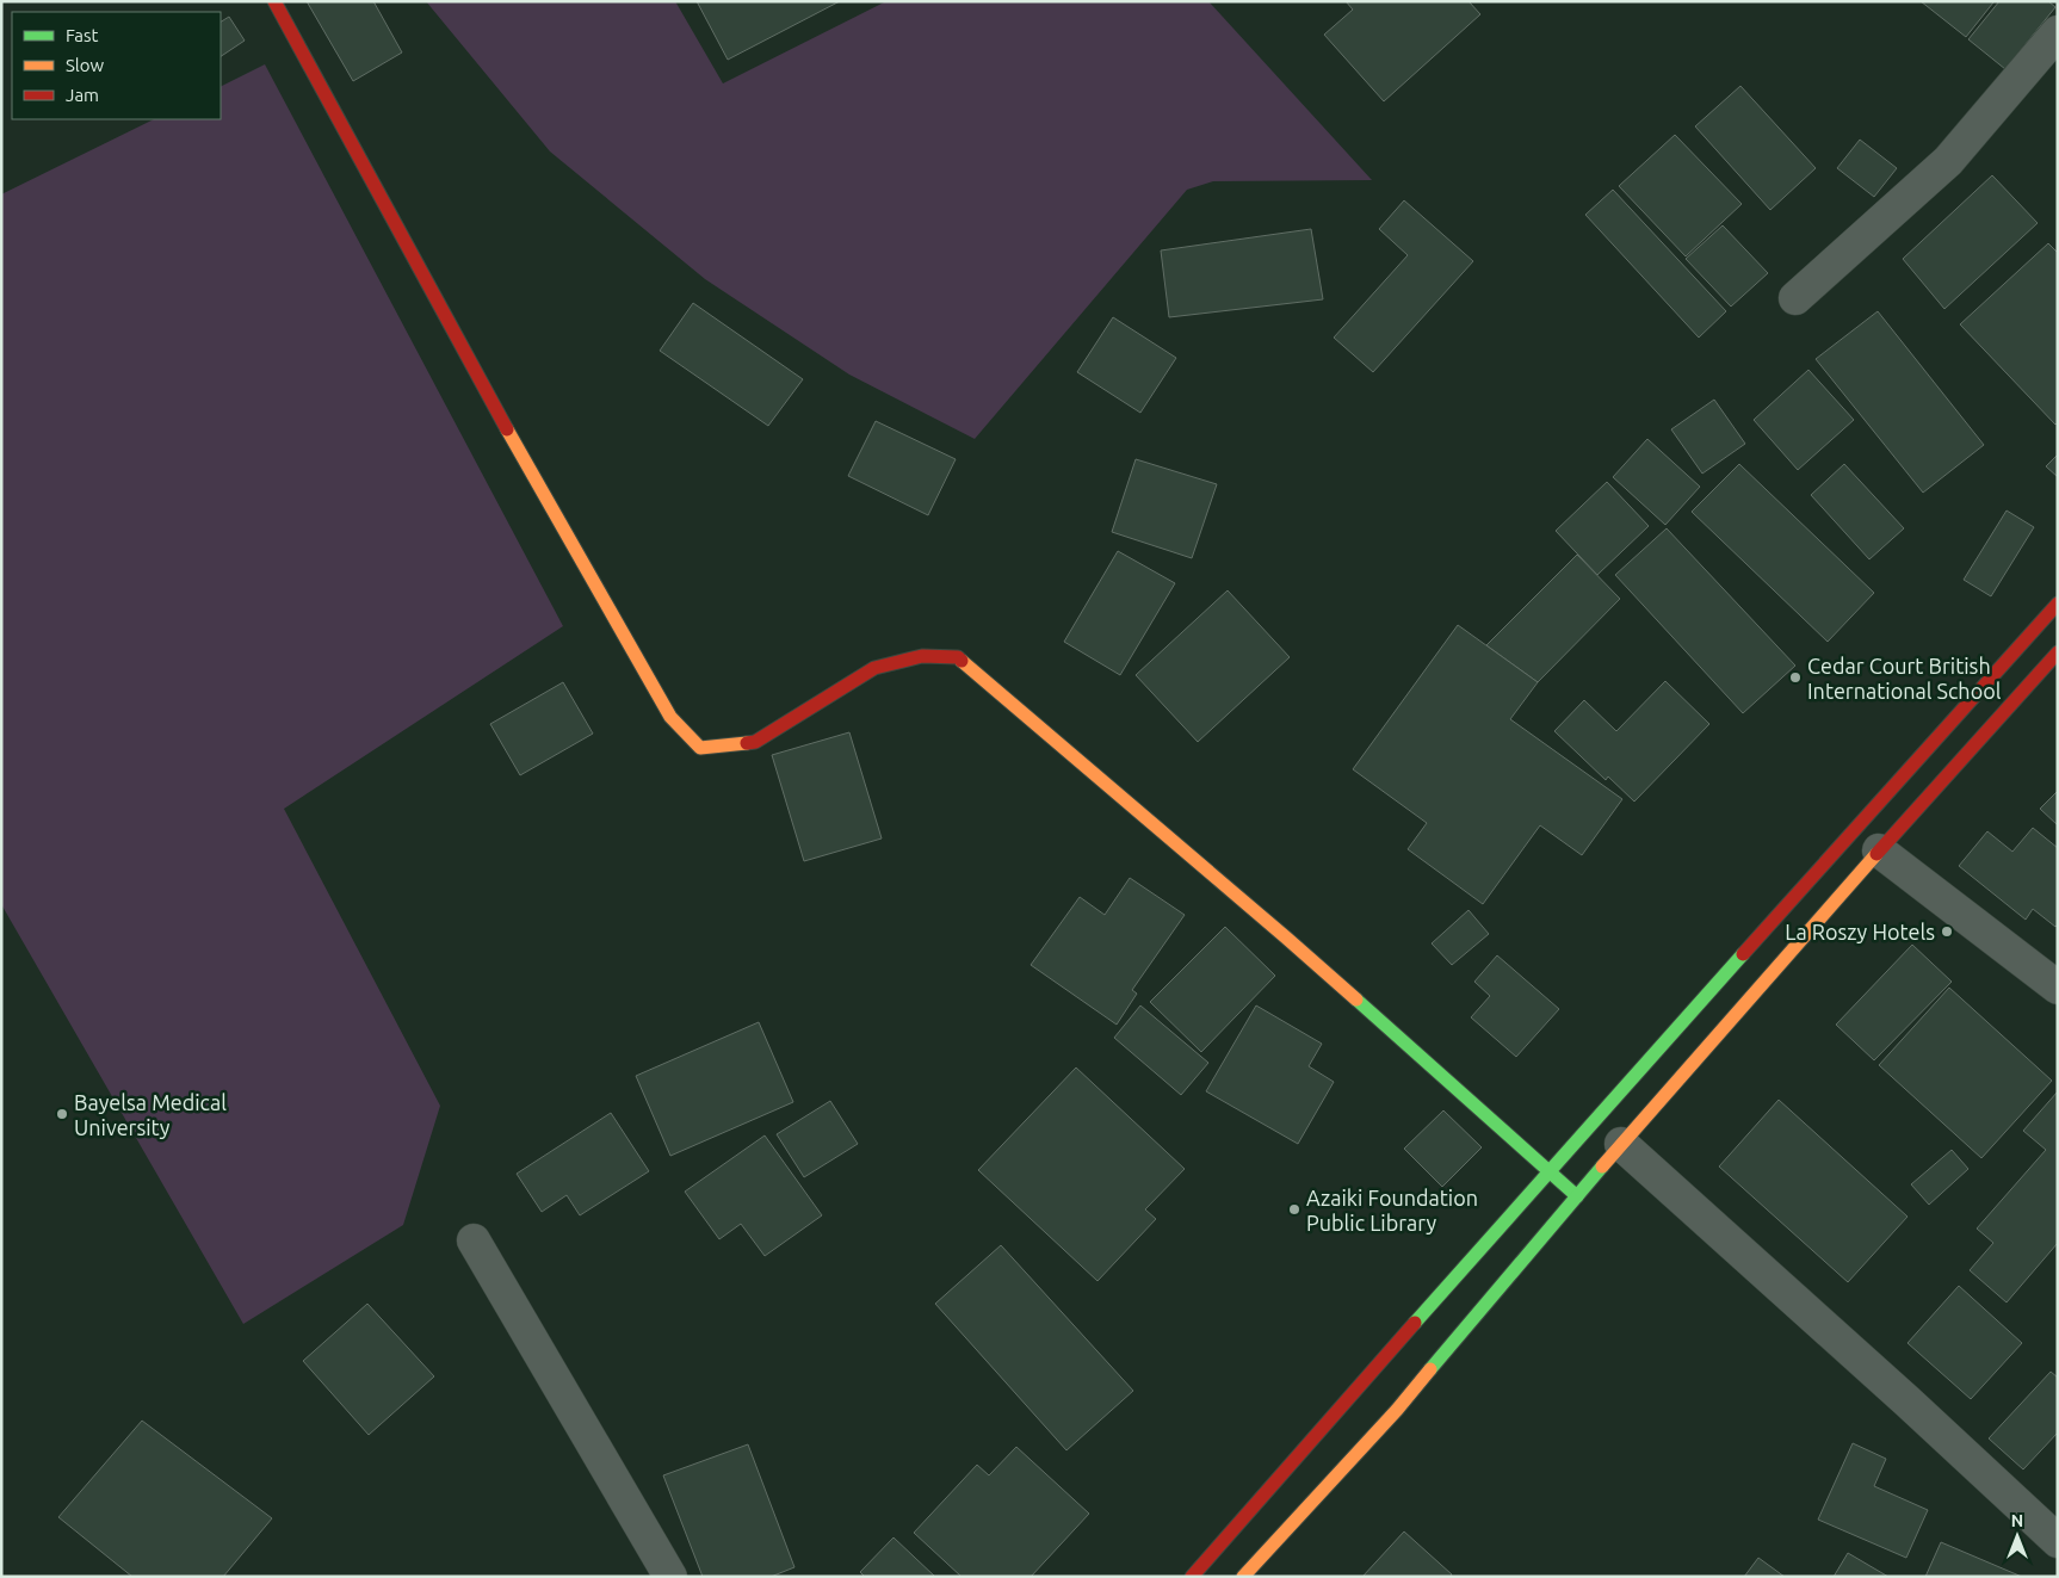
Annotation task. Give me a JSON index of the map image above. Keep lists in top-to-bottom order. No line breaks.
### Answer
{"places":["Cedar Court British International School","La Roszy Hotels","Bayelsa Medical University","Azaiki Foundation Public Library"],"legend":["Fast","Slow","Jam"],"north":"top"}
